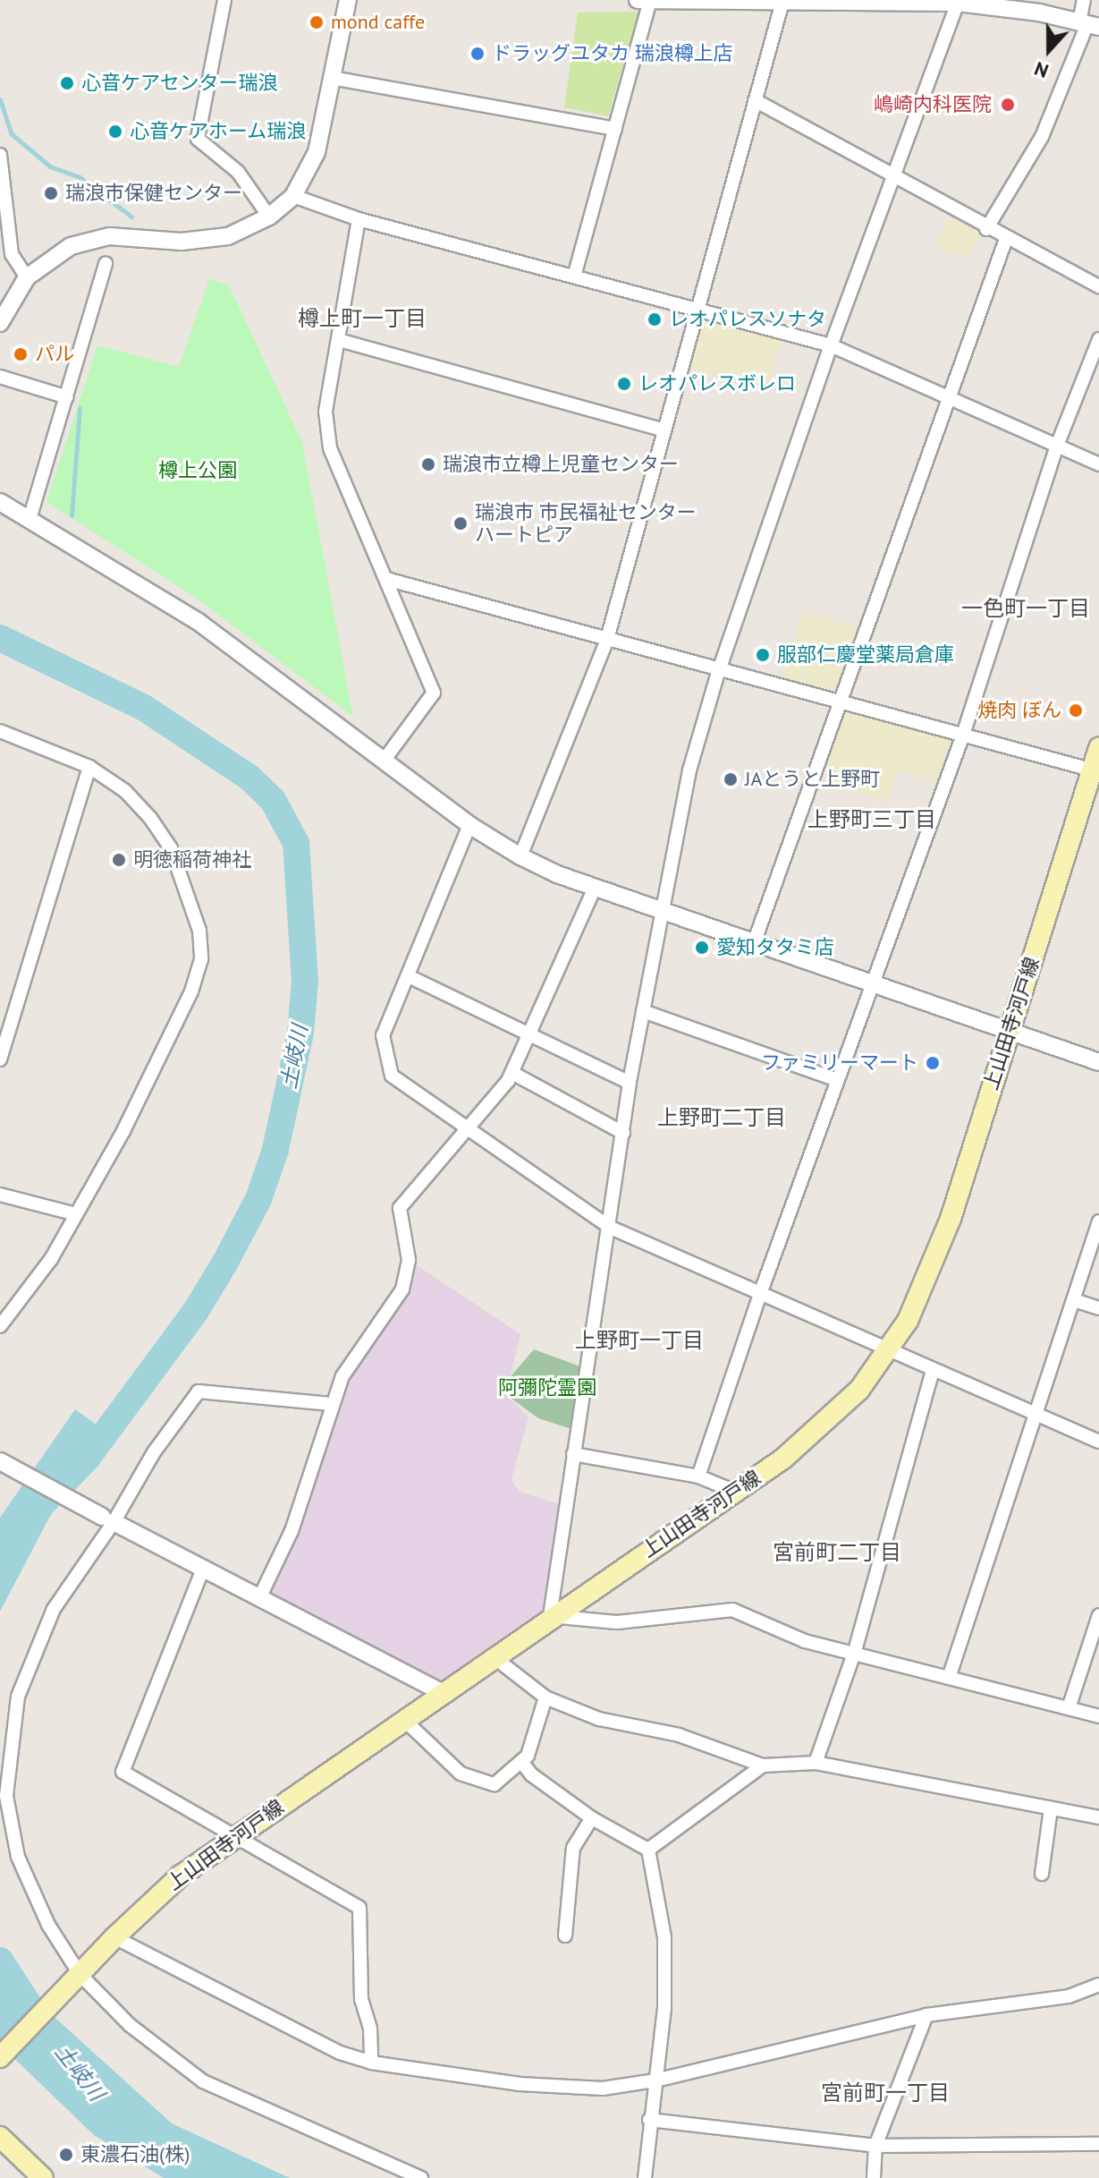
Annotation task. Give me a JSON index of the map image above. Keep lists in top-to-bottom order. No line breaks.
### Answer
{"streets":{"main road":["上山田寺河戸線"]},"districts":["樽上町一丁目","一色町一丁目","上野町三丁目","上野町二丁目","上野町一丁目","宮前町二丁目","宮前町一丁目"],"water":["土岐川"],"parks":["樽上公園","阿彌陀霊園"],"places":["mond caffe","ドラッグユタカ 瑞浪樽上店","心音ケアセンター瑞浪","嶋崎内科医院","心音ケアホーム瑞浪","瑞浪市保健センター","レオパレスソナタ","パル","レオパレスボレロ","瑞浪市立樽上児童センター","瑞浪市 市民福祉センター ハートピア","服部仁慶堂薬局倉庫","焼肉 ぼん","JAとうと上野町","明徳稲荷神社","愛知タタミ店","ファミリーマート","東濃石油(株)"],"north":"bottom"}
